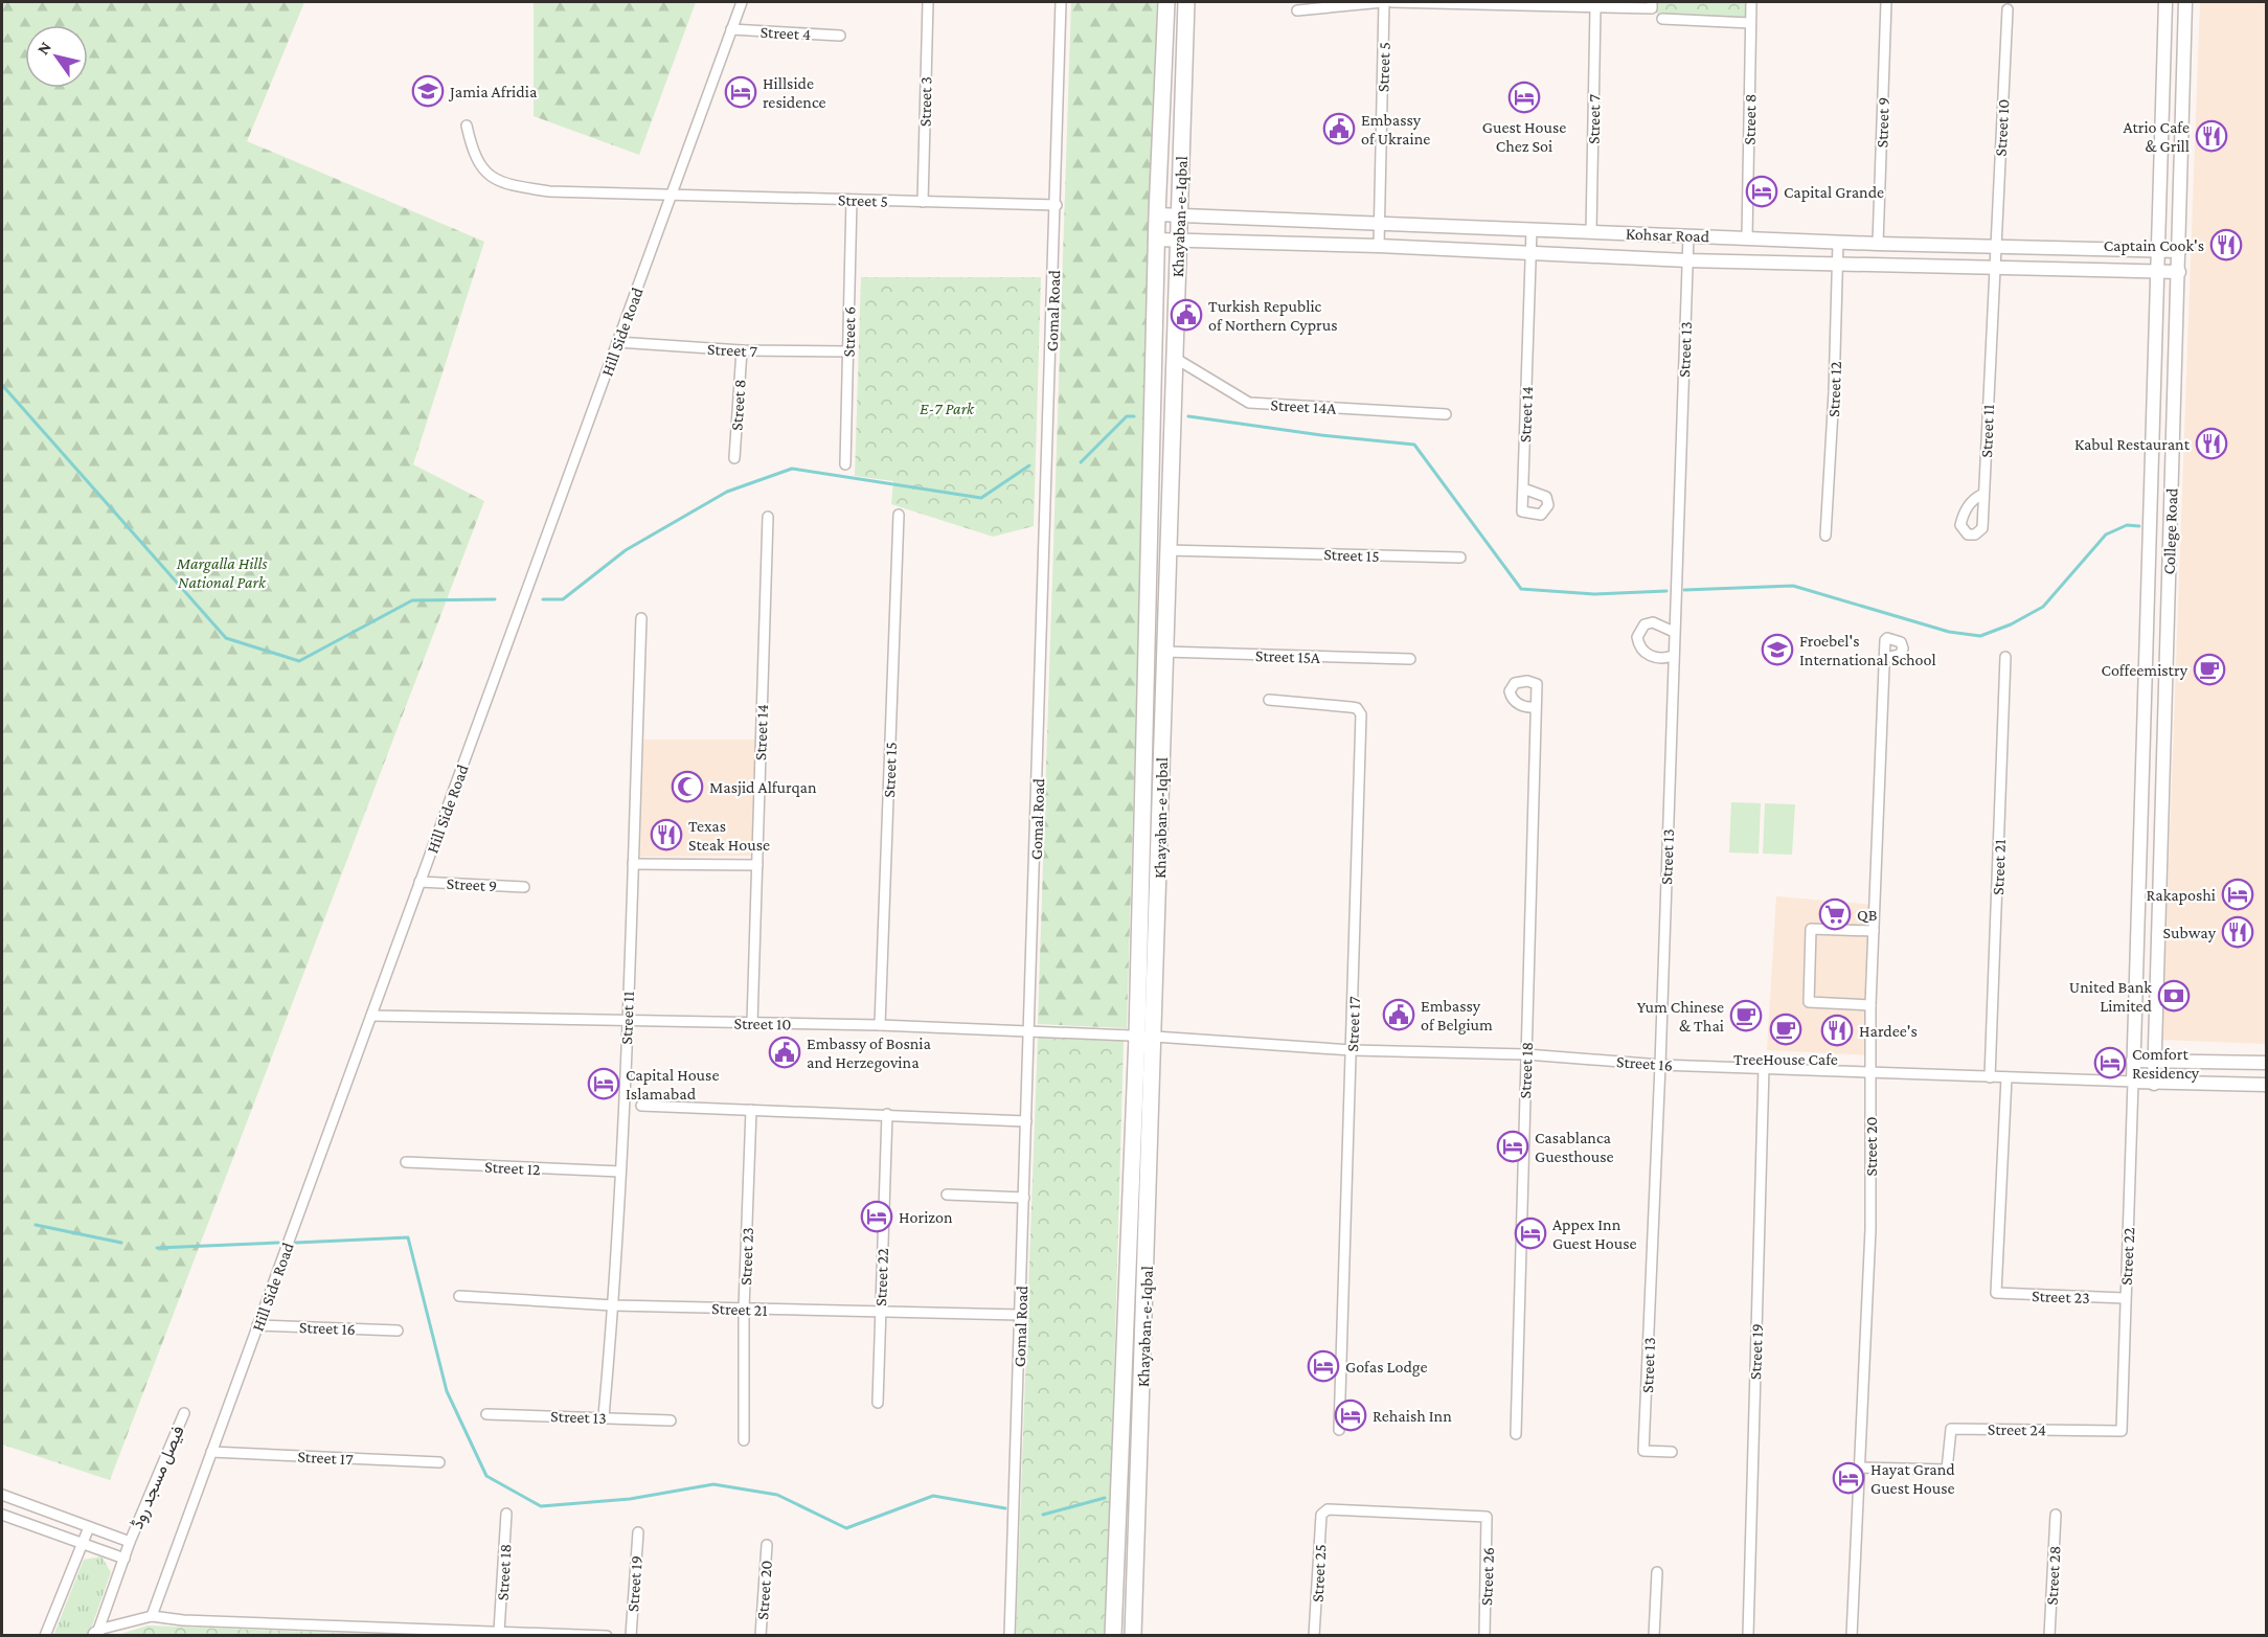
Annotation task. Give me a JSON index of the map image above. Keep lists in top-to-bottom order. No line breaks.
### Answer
{"streets":{"main road":["Khayaban-e-Iqbal"],"street":["Street 4","Street 5","Street 3","Street 7","Street 8","Street 9","Street 10","Kohsar Road","Gomal Road","Hill Side Road","Street 6","Street 13","Street 12","Street 14A","Street 14","Street 11","College Road","Street 15","Street 15A","Street 21","Street 17","Street 16","Street 18","Street 20","Street 23","Street 22","Street 19","Street 24","فیصل مسجد روڈ","Street 25","Street 28","Street 26"]},"crossings":[["Street 4","Hill Side Road"],["Street 5","Street 3"],["Street 5","Kohsar Road"],["Street 5","Gomal Road"],["Street 5","Hill Side Road"],["Street 5","Street 6"],["Street 7","Street 8"],["Street 7","Kohsar Road"],["Street 7","Hill Side Road"],["Street 7","Street 6"],["Street 8","Kohsar Road"],["Street 9","Kohsar Road"],["Street 9","Hill Side Road"],["Street 10","Khayaban-e-Iqbal"],["Street 10","Kohsar Road"],["Street 10","Gomal Road"],["Street 10","Hill Side Road"],["Street 10","Street 14"],["Street 10","Street 11"],["Street 10","Street 15"],["Street 10","Street 16"],["Khayaban-e-Iqbal","Kohsar Road"],["Khayaban-e-Iqbal","Street 14A"],["Khayaban-e-Iqbal","Street 15"],["Khayaban-e-Iqbal","Street 15A"],["Khayaban-e-Iqbal","Street 16"],["Kohsar Road","Street 13"],["Kohsar Road","Street 12"],["Kohsar Road","Street 14"],["Kohsar Road","Street 11"],["Kohsar Road","College Road"],["Gomal Road","Street 21"],["Hill Side Road","Street 17"],["Hill Side Road","Street 16"],["Street 13","Street 11"],["Street 13","Street 16"],["Street 12","Street 11"],["Street 11","Street 21"],["College Road","Street 16"],["College Road","Street 22"],["Street 21","Street 16"],["Street 21","Street 23"],["Street 21","Street 22"],["Street 17","Street 16"],["Street 16","Street 18"],["Street 16","Street 20"],["Street 16","Street 23"],["Street 16","Street 22"],["Street 16","Street 19"],["Street 20","Street 24"],["Street 23","Street 22"],["Street 22","Street 24"],["Street 25","Street 26"]],"parks":["E-7 Park","Margalla Hills National Park"],"places":{"school or university":["Jamia Afridia","Froebel's International School"],"hotel":["Hillside residence","Guest House Chez Soi","Capital Grande","Rakaposhi","Comfort Residency","Capital House Islamabad","Casablanca Guesthouse","Horizon","Appex Inn Guest House","Gofas Lodge","Rehaish Inn","Hayat Grand Guest House"],"public building":["Embassy of Ukraine","Turkish Republic of Northern Cyprus","Embassy of Belgium","Embassy of Bosnia and Herzegovina"],"restaurant":["Atrio Cafe & Grill","Captain Cook's","Kabul Restaurant","Texas Steak House","Subway","Hardee's"],"cafe":["Coffeemistry","Yum Chinese & Thai","TreeHouse Cafe"],"mosque":["Masjid Alfurqan"],"supermarket":["QB"],"bank":["United Bank Limited"]},"north":"top left"}
